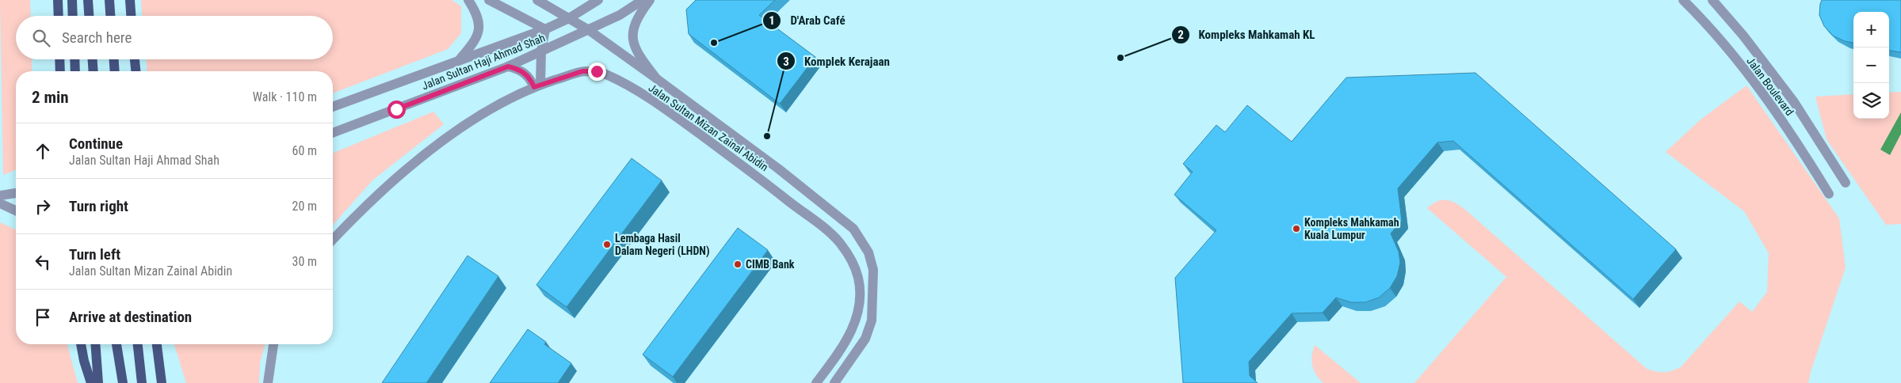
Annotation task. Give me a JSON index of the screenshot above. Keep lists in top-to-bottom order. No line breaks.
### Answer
{"streets":{"street":["Jalan Sultan Haji Ahmad Shah","Jalan Boulevard","Jalan Sultan Mizan Zainal Abidin"]},"crossings":[["Jalan Sultan Haji Ahmad Shah","Jalan Sultan Mizan Zainal Abidin"]],"places":["D'Arab Café","Kompleks Mahkamah KL","Komplek Kerajaan","Kompleks Mahkamah Kuala Lumpur","Lembaga Hasil Dalam Negeri (LHDN)","CIMB Bank"],"page":{"map_buttons":["+","−"],"search":"Search here","heading":["2 min","Walk · 110 m"],"list":[["Continue","Jalan Sultan Haji Ahmad Shah","60 m"],["Turn right","20 m"],["Turn left","Jalan Sultan Mizan Zainal Abidin","30 m"],"Arrive at destination"]}}
